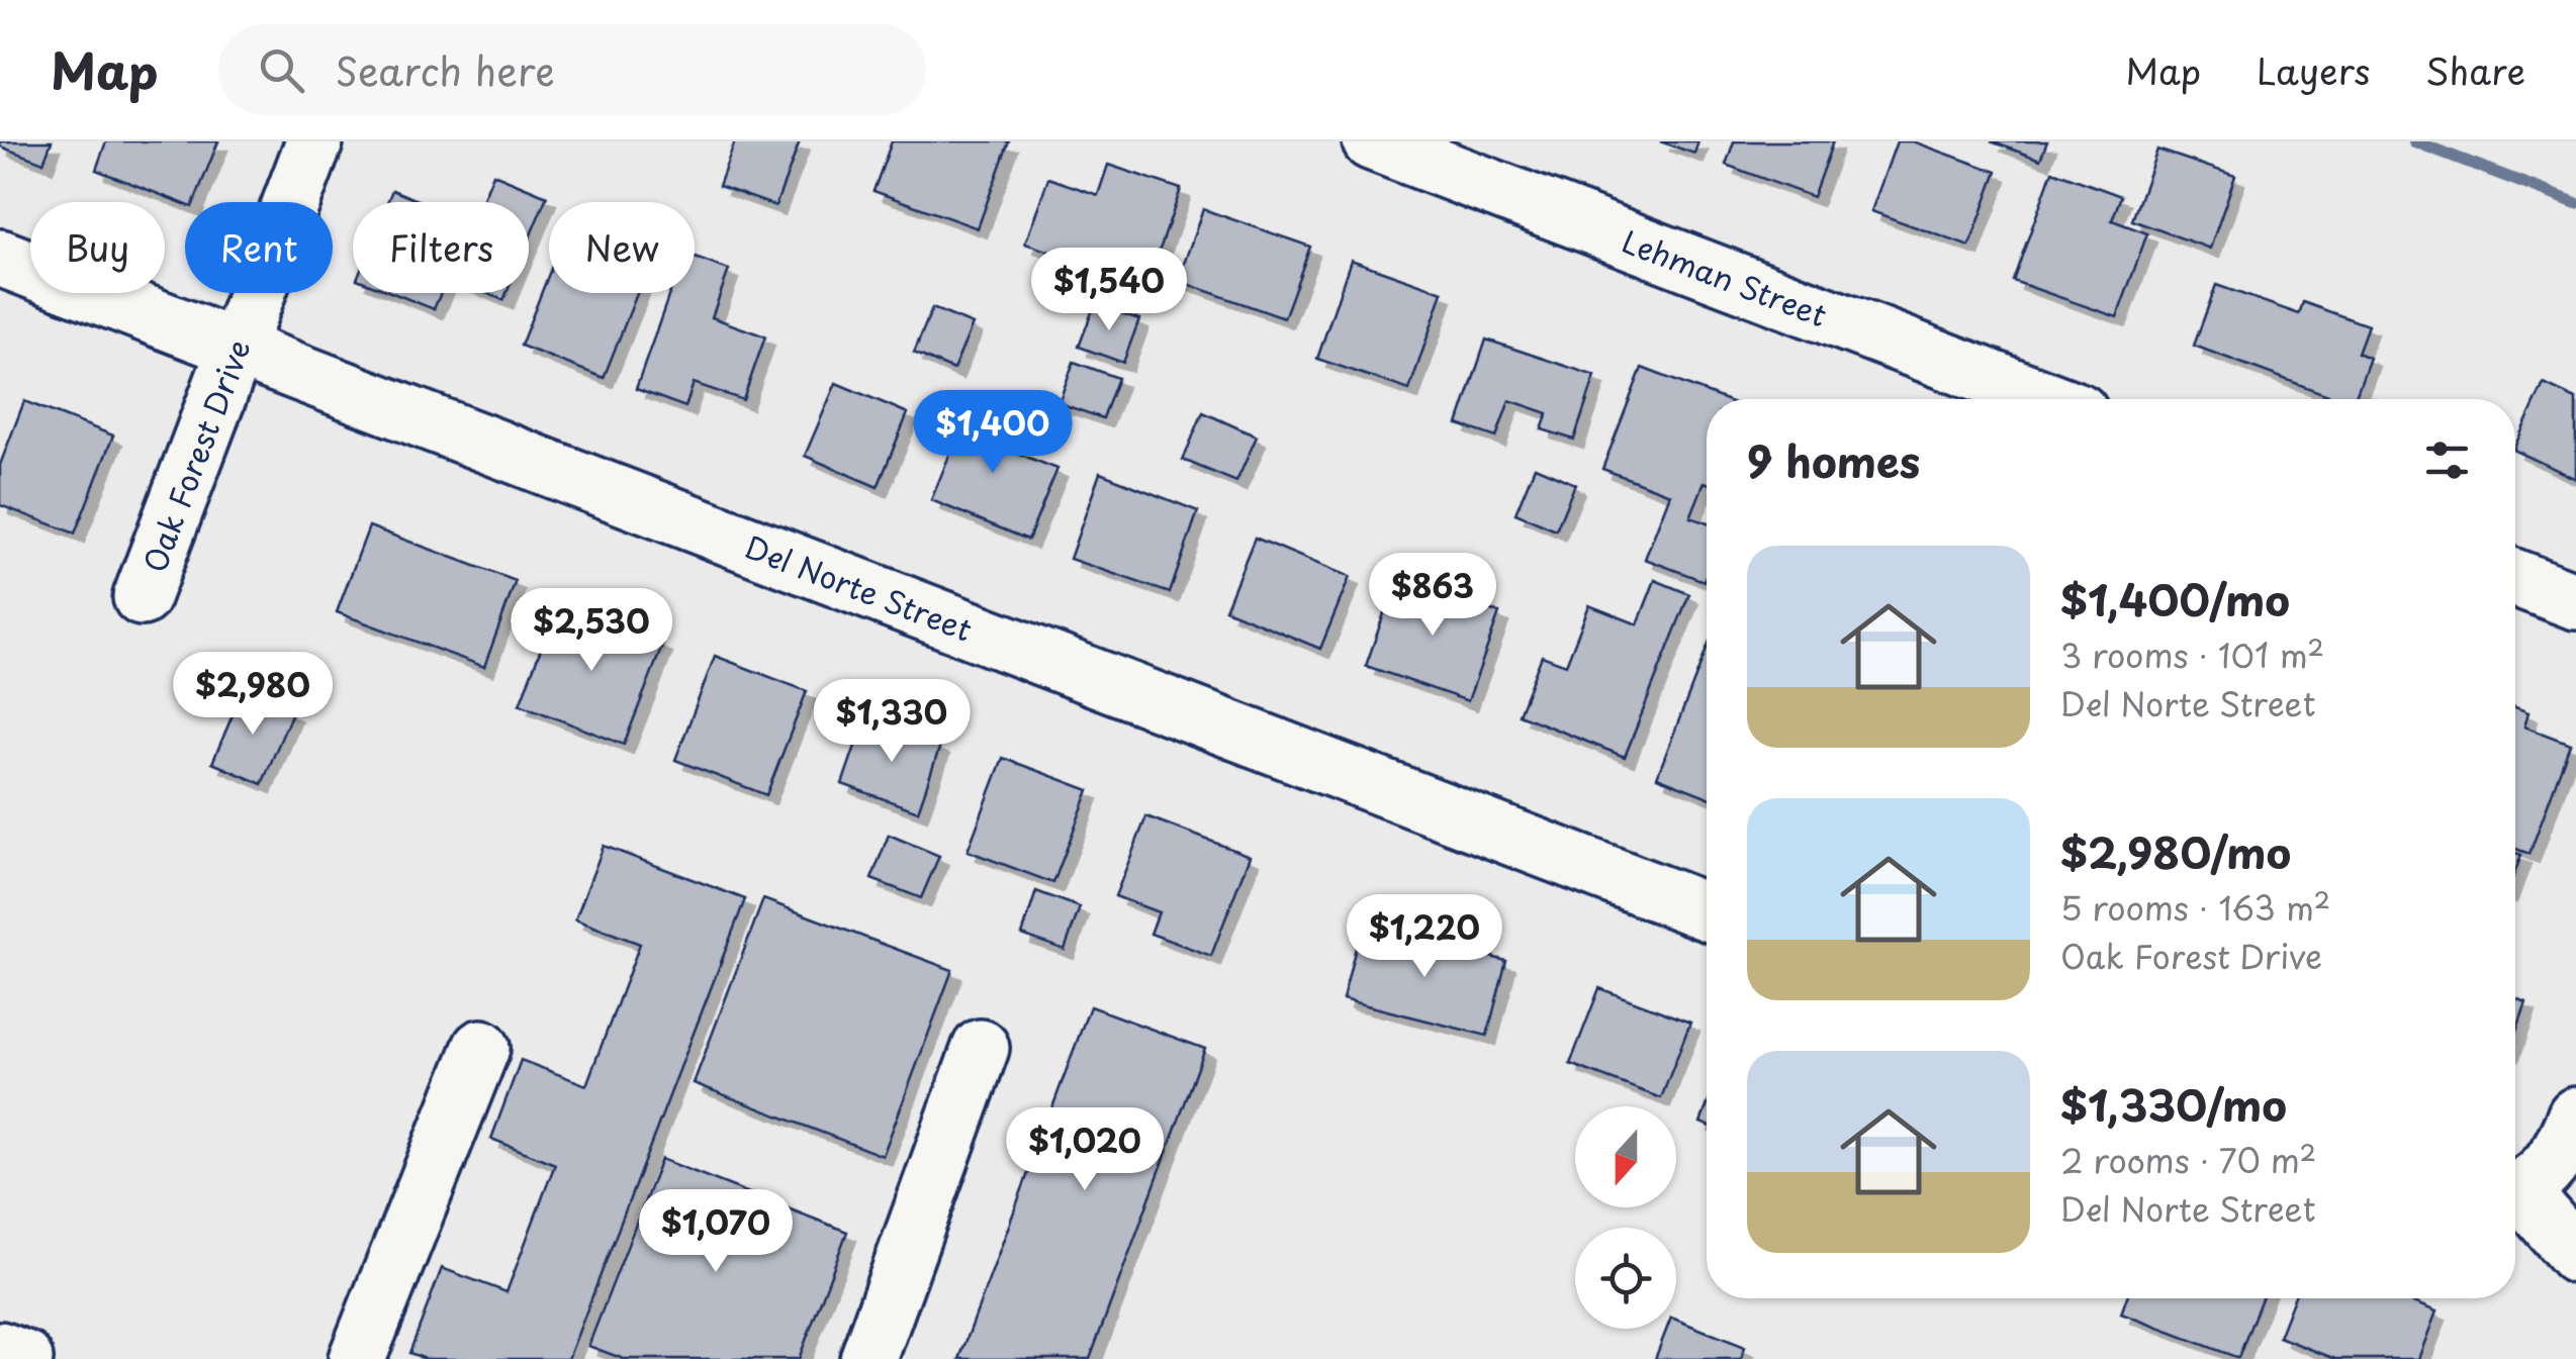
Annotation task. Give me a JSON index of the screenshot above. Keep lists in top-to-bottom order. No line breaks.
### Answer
{"streets":{"street":["Lehman Street","Oak Forest Drive","Del Norte Street"]},"crossings":[["Oak Forest Drive","Del Norte Street"]],"north":"bottom","page":{"header":"Map","search":"Search here","nav":["Map","Layers","Share"],"chip":["Buy","Rent","Filters","New"],"price":["$1,540","$1,400","$863","$2,530","$2,980","$1,330","$1,220","$1,020","$1,070"],"heading":"9 homes","list":[{"name":"$1,400/mo","note":"3 rooms · 101 m² · Del Norte Street"},{"name":"$2,980/mo","note":"5 rooms · 163 m² · Oak Forest Drive"},{"name":"$1,330/mo","note":"2 rooms · 70 m² · Del Norte Street"}]}}
